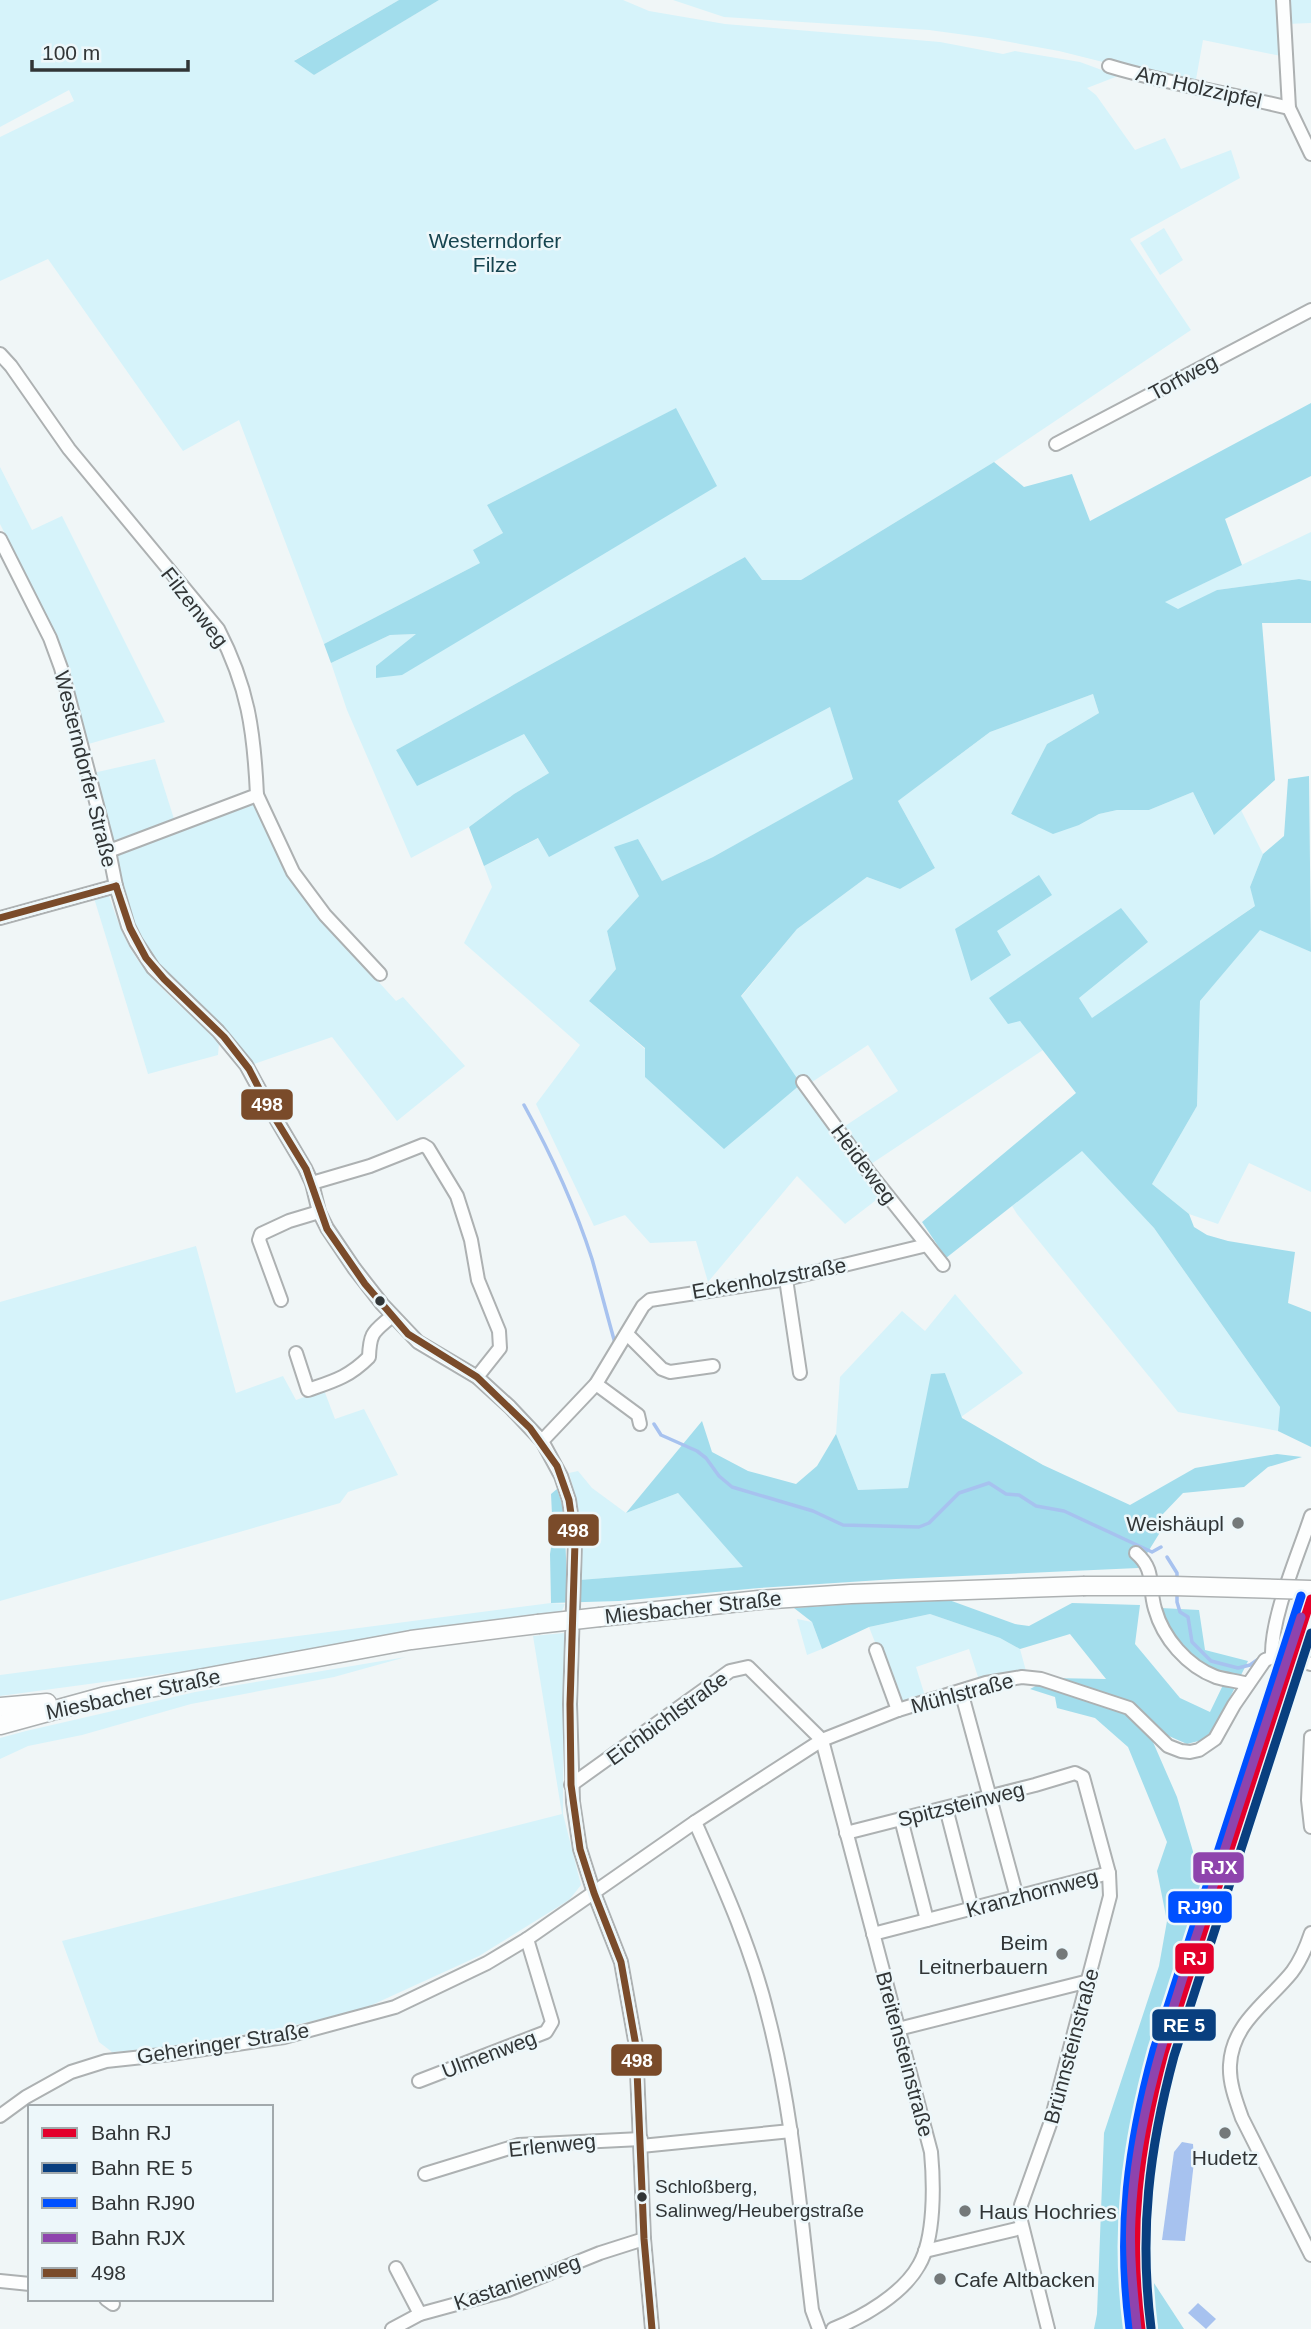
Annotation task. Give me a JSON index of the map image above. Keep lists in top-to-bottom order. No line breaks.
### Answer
{"streets":{"main road":["Miesbacher Straße"],"street":["Am Holzzipfel","Torfweg","Filzenweg","Westerndorfer Straße","Heideweg","Eckenholzstraße","Mühlstraße","Eichbichlstraße","Spitzsteinweg","Kranzhornweg","Geheringer Straße","Brünnsteinstraße","Ulmenweg","Breitensteinstraße","Erlenweg","Kastanienweg"]},"crossings":[["Westerndorfer Straße","Eckenholzstraße"],["Westerndorfer Straße","Mühlstraße"],["Westerndorfer Straße","Eichbichlstraße"],["Westerndorfer Straße","Geheringer Straße"],["Westerndorfer Straße","Erlenweg"],["Westerndorfer Straße","Kastanienweg"],["Heideweg","Eckenholzstraße"],["Mühlstraße","Eichbichlstraße"],["Mühlstraße","Geheringer Straße"],["Mühlstraße","Breitensteinstraße"],["Eichbichlstraße","Breitensteinstraße"],["Spitzsteinweg","Brünnsteinstraße"],["Spitzsteinweg","Breitensteinstraße"],["Kranzhornweg","Brünnsteinstraße"],["Kranzhornweg","Breitensteinstraße"],["Geheringer Straße","Ulmenweg"]],"parks":["Westerndorfer Filze"],"places":["Weishäupl","Beim Leitnerbauern","Hudetz","Schloßberg, Salinweg/Heubergstraße","Haus Hochries","Cafe Altbacken"],"lines":["transit line 498","rail line RJ90","rail line RJ","rail line RJX"],"legend":["Bahn RJ","Bahn RE 5","Bahn RJ90","Bahn RJX","498"],"scale_bar":"100 m"}
